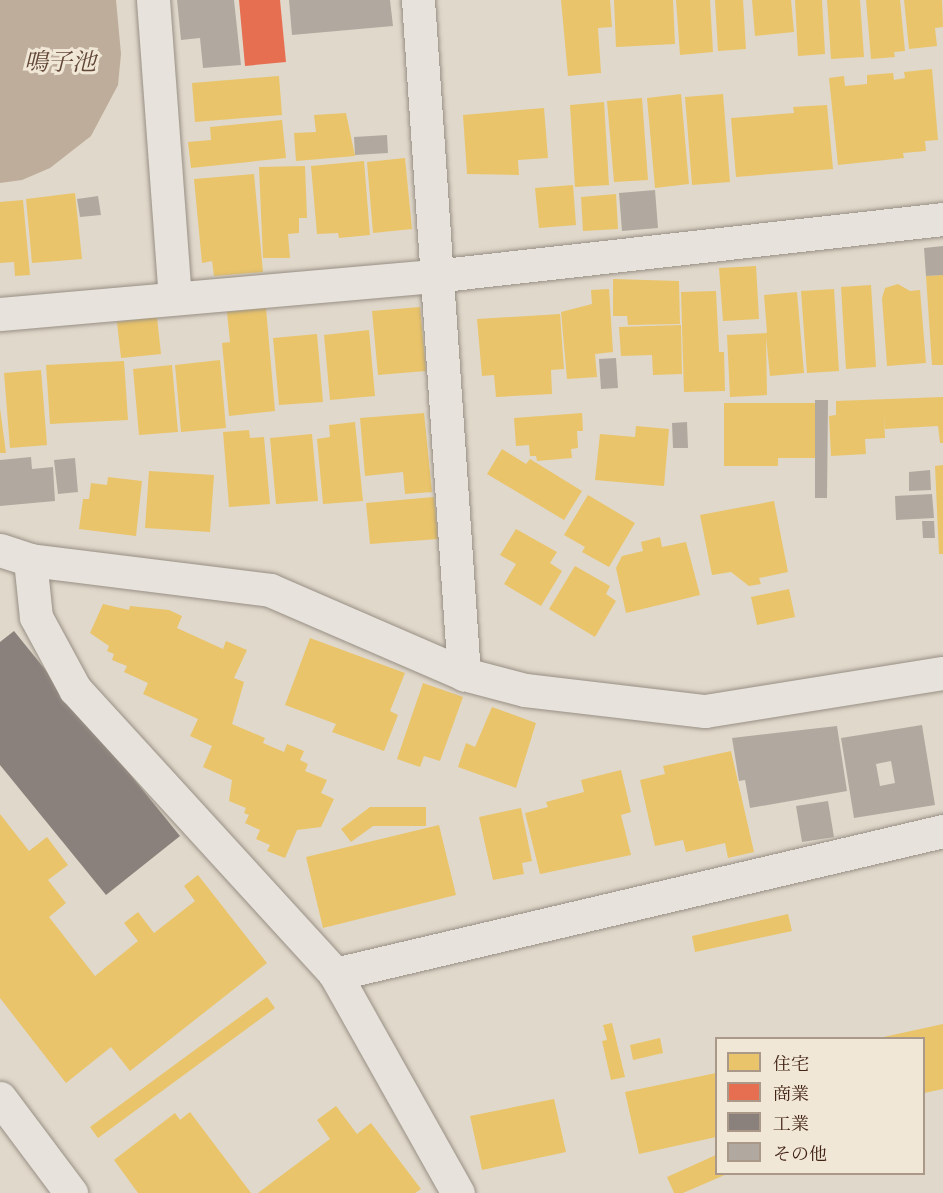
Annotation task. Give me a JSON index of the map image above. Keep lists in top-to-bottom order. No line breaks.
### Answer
{"water":["鳴子池"],"legend":["住宅","商業","工業","その他"]}
